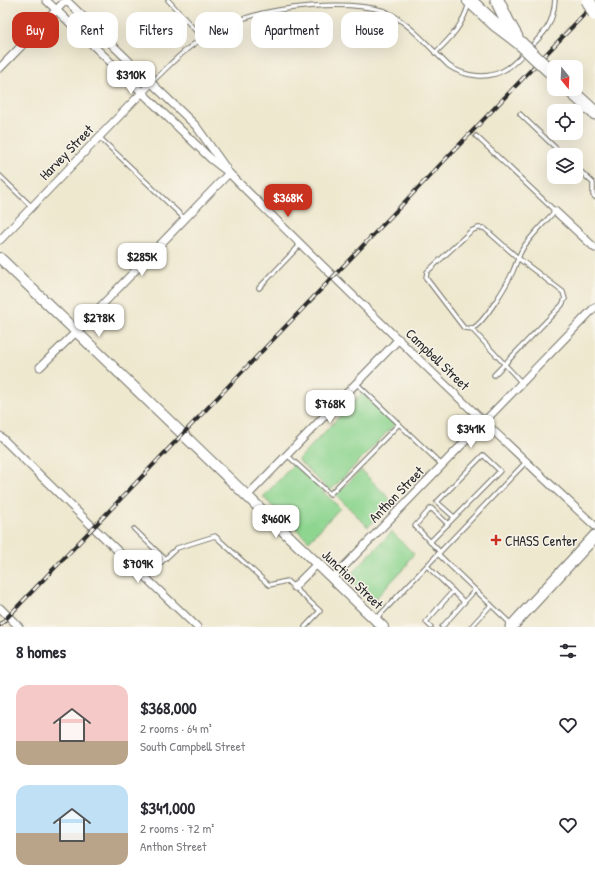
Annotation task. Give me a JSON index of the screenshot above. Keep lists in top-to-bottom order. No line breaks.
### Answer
{"streets":{"street":["Harvey Street","Campbell Street","Anthon Street","Junction Street"]},"crossings":[["Campbell Street","Anthon Street"],["Anthon Street","Junction Street"]],"places":{"health":["CHASS Center"]},"north":"bottom","page":{"chip":["Buy","Rent","Filters","New","Apartment","House"],"price":["$310K","$368K","$285K","$278K","$768K","$341K","$460K","$709K"],"heading":"8 homes","list":[{"name":"$368,000","note":"2 rooms · 64 m² · South Campbell Street"},{"name":"$341,000","note":"2 rooms · 72 m² · Anthon Street"}]}}
